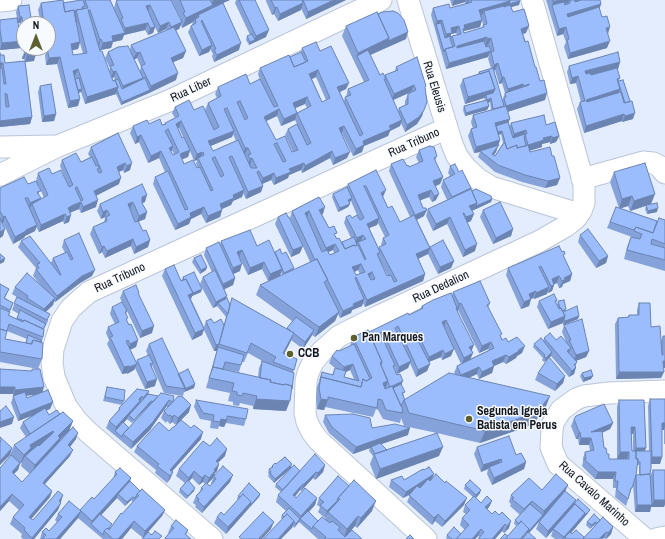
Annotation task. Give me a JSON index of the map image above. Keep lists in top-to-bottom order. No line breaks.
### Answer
{"streets":{"street":["Rua Eleusis","Rua Líber","Rua Tribuno","Rua Dedalion","Rua Cavalo Marinho"]},"crossings":[["Rua Eleusis","Rua Tribuno"],["Rua Eleusis","Rua Dedalion"]],"places":["Pan Marques","CCB","Segunda Igreja Batista em Perus"],"north":"top"}
